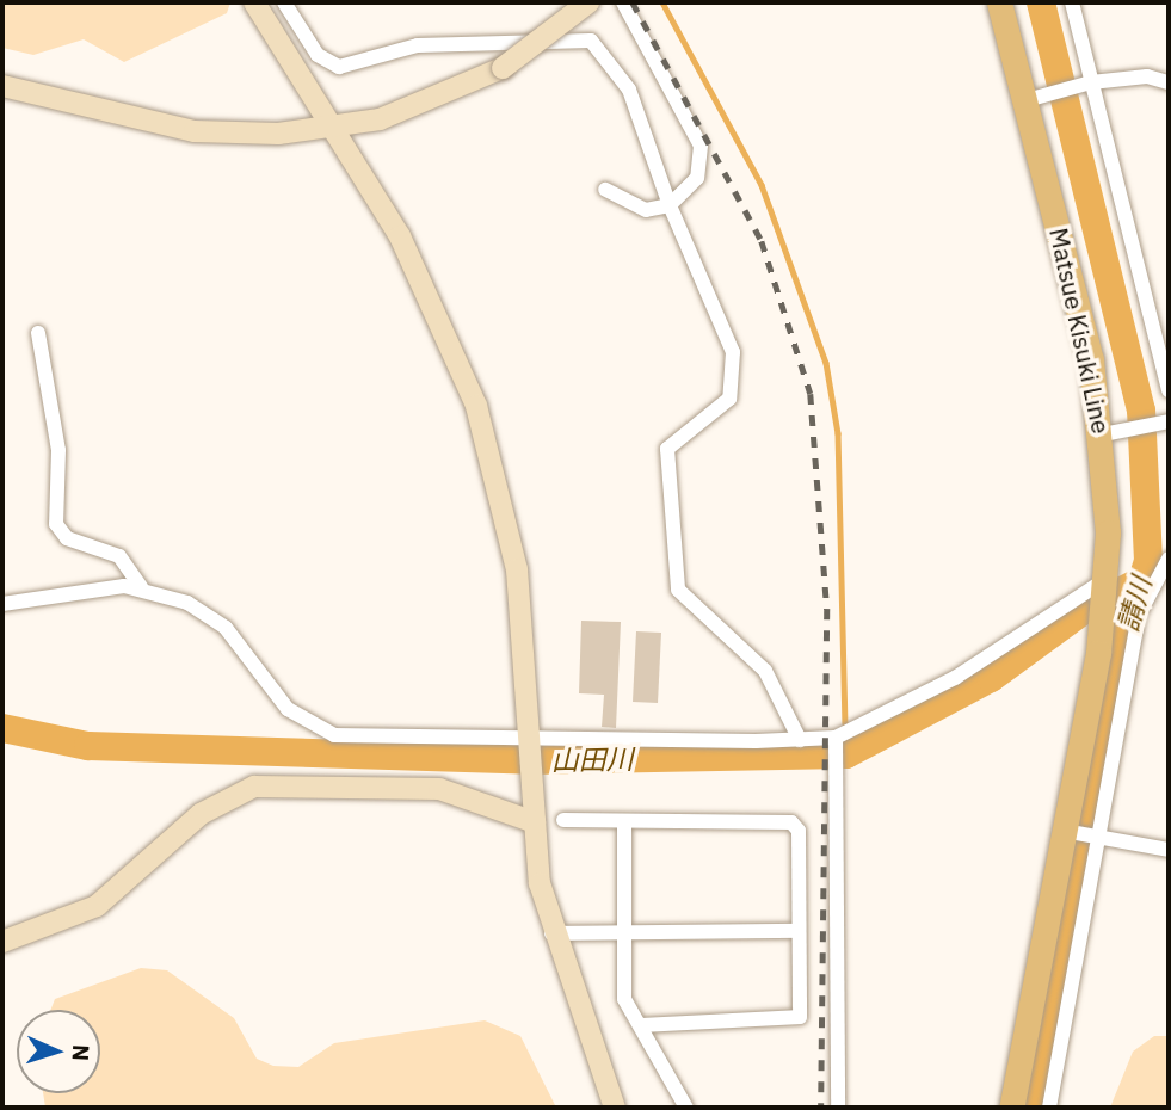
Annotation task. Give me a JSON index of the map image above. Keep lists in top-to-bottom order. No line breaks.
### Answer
{"streets":{"main road":["Matsue Kisuki Line"]},"water":["請川","山田川"],"north":"right"}
